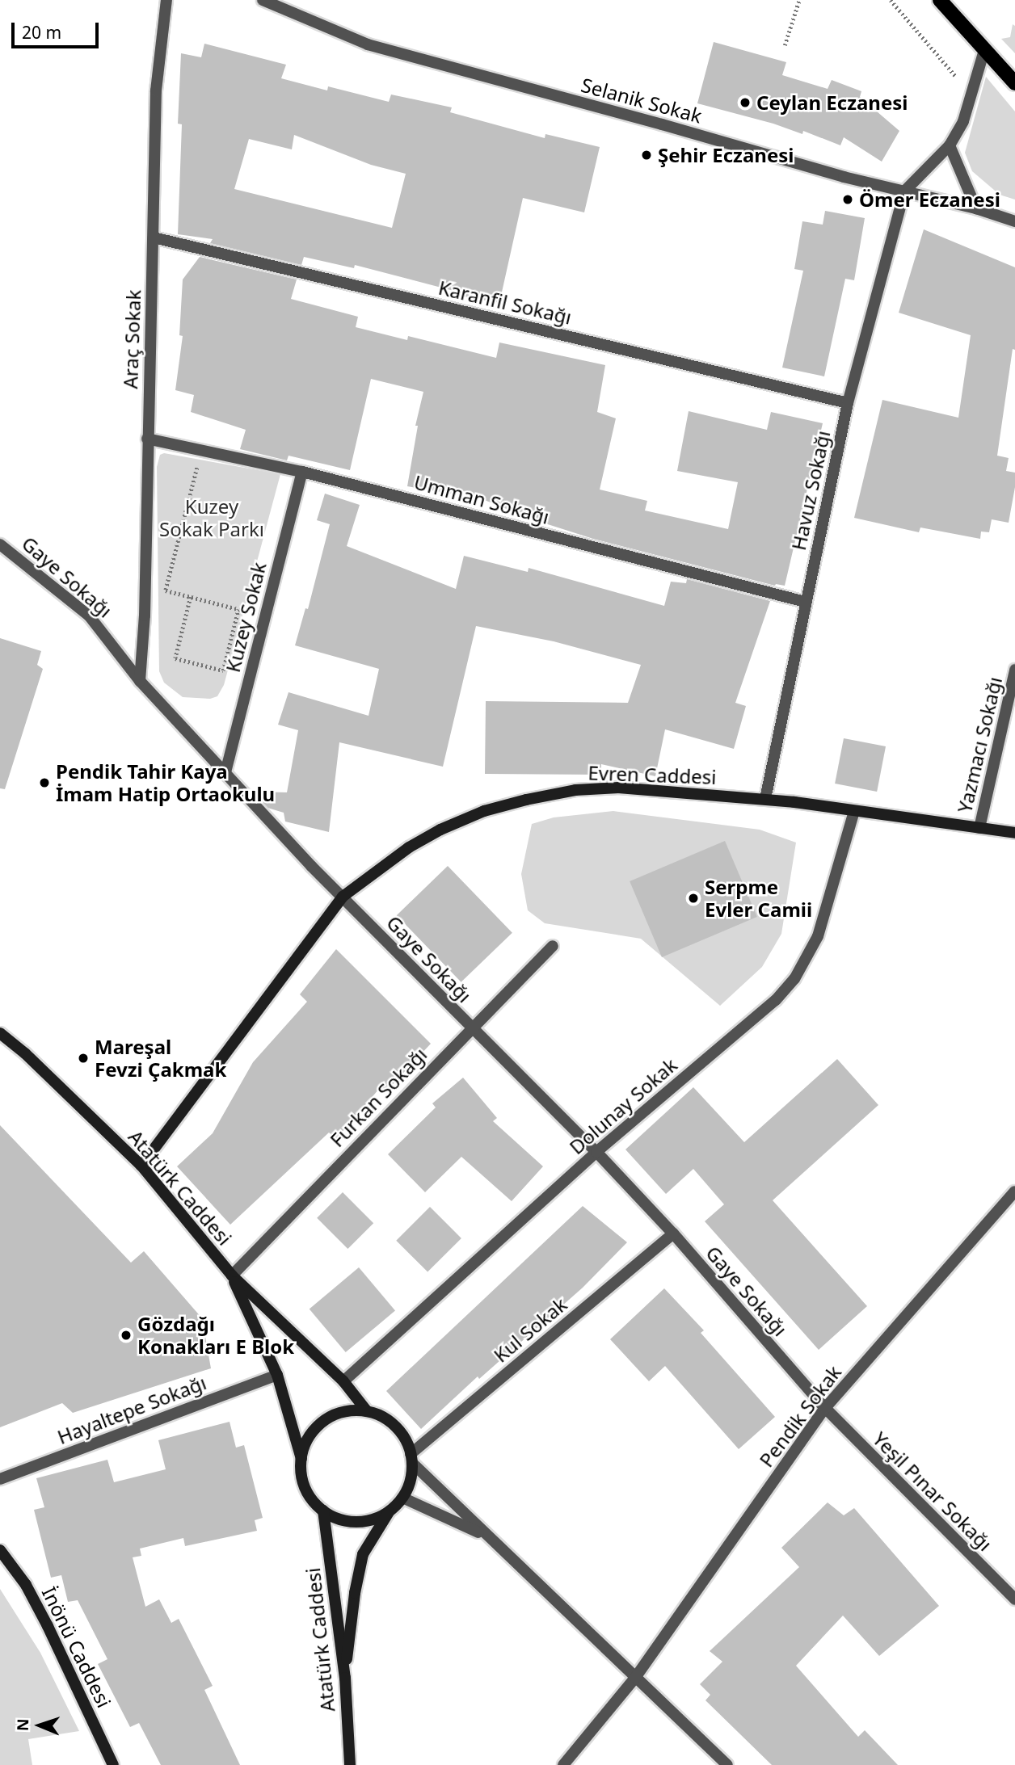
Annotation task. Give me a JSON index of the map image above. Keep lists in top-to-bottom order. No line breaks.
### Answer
{"streets":{"street":["Selanik Sokak","Karanfil Sokağı","Araç Sokak","Havuz Sokağı","Umman Sokağı","Gaye Sokağı","Kuzey Sokak","Yazmacı Sokağı","Evren Caddesi","Furkan Sokağı","Dolunay Sokak","Atatürk Caddesi","Kul Sokak","Hayaltepe Sokağı","Pendik Sokak","Yeşil Pınar Sokağı","İnönü Caddesi"]},"crossings":[["Selanik Sokak","Havuz Sokağı"],["Karanfil Sokağı","Araç Sokak"],["Karanfil Sokağı","Havuz Sokağı"],["Araç Sokak","Umman Sokağı"],["Araç Sokak","Gaye Sokağı"],["Havuz Sokağı","Umman Sokağı"],["Havuz Sokağı","Evren Caddesi"],["Umman Sokağı","Kuzey Sokak"],["Gaye Sokağı","Kuzey Sokak"],["Gaye Sokağı","Evren Caddesi"],["Gaye Sokağı","Furkan Sokağı"],["Gaye Sokağı","Dolunay Sokak"],["Gaye Sokağı","Kul Sokak"],["Gaye Sokağı","Pendik Sokak"],["Gaye Sokağı","Yeşil Pınar Sokağı"],["Yazmacı Sokağı","Evren Caddesi"],["Evren Caddesi","Dolunay Sokak"],["Evren Caddesi","Atatürk Caddesi"],["Furkan Sokağı","Atatürk Caddesi"],["Dolunay Sokak","Atatürk Caddesi"],["Atatürk Caddesi","Kul Sokak"],["Atatürk Caddesi","Hayaltepe Sokağı"],["Pendik Sokak","Yeşil Pınar Sokağı"]],"parks":["Kuzey Sokak Parkı"],"places":["Ceylan Eczanesi","Şehir Eczanesi","Ömer Eczanesi","Pendik Tahir Kaya İmam Hatip Ortaokulu","Serpme Evler Camii","Mareşal Fevzi̇ Çakmak","Gözdağı Konakları E Blok"],"scale_bar":"20 m","north":"left"}
